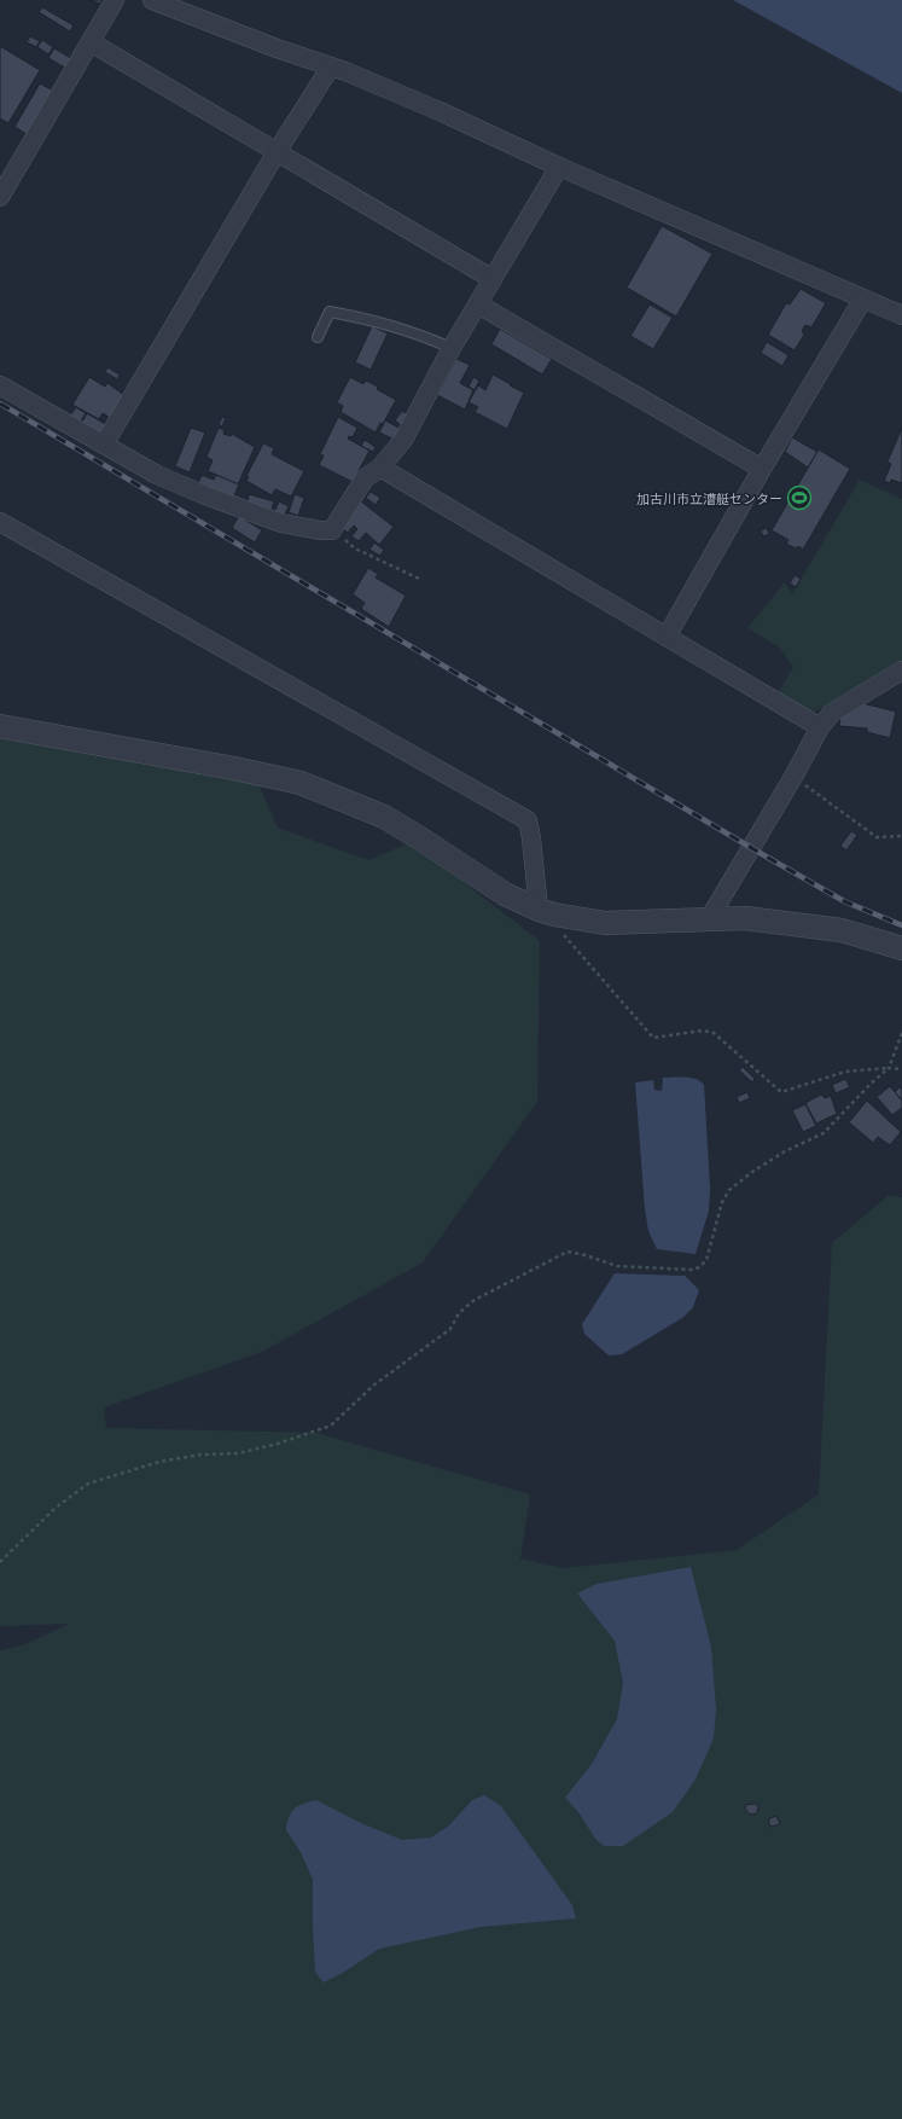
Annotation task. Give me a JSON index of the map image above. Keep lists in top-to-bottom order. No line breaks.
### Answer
{"places":{"sports":["加古川市立漕艇センター"]}}
